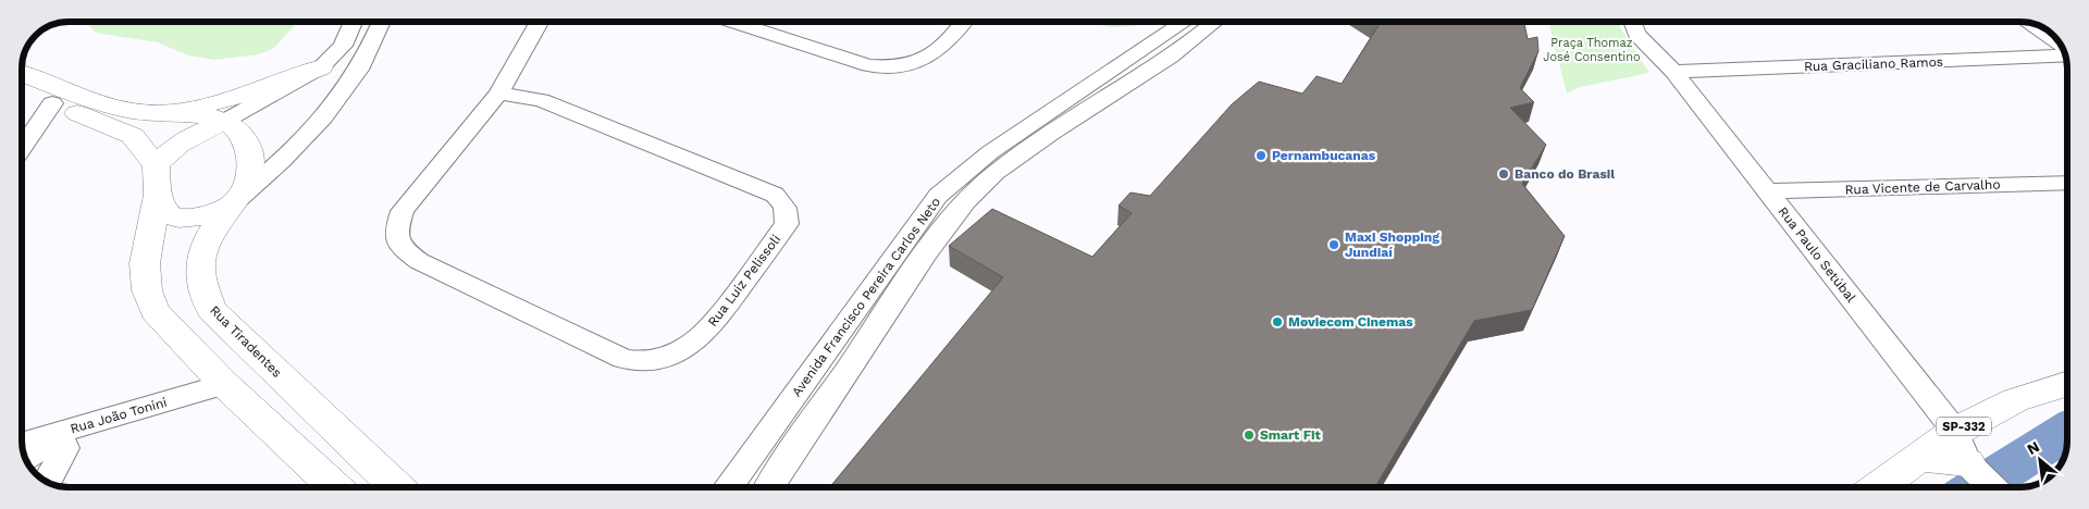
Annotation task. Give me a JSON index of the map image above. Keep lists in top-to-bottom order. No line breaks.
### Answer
{"streets":{"main road":["Rua Tiradentes","SP-332"],"street":["Rua Graciliano Ramos","Rua Vicente de Carvalho","Rua Paulo Setúbal","Rua Luiz Pelissoli","Avenida Francisco Pereira Carlos Neto","Rua João Tonini"]},"crossings":[["Rua Graciliano Ramos","Rua Paulo Setúbal"],["Rua Vicente de Carvalho","Rua Paulo Setúbal"],["Rua Paulo Setúbal","SP-332"]],"parks":["Praça Thomaz José Consentino"],"places":["Pernambucanas","Banco do Brasil","Maxi Shopping Jundiaí","Moviecom Cinemas","Smart Fit"],"north":"top left"}
